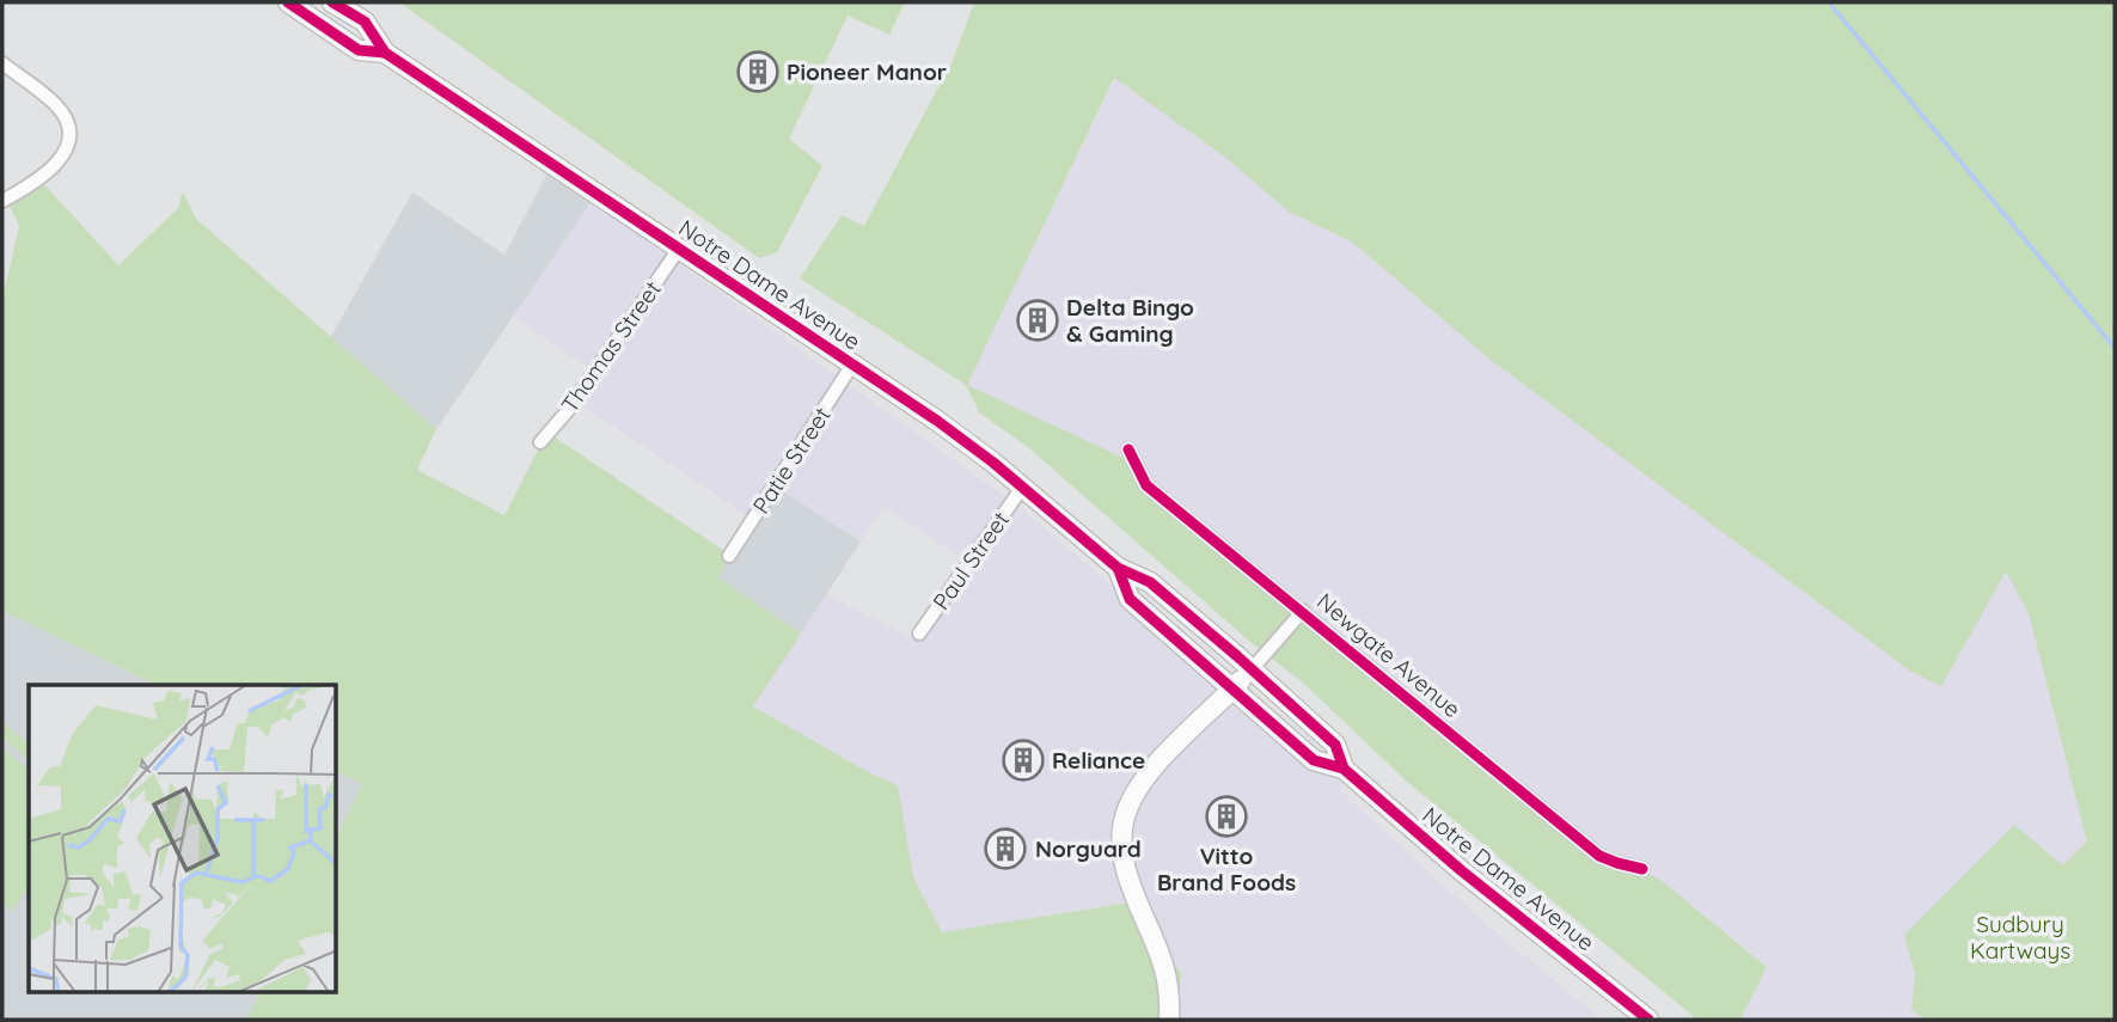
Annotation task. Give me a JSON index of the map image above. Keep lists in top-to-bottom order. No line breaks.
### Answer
{"streets":{"main road":["Notre Dame Avenue"],"street":["Thomas Street","Patie Street","Paul Street","Newgate Avenue"]},"crossings":[["Notre Dame Avenue","Thomas Street"],["Notre Dame Avenue","Patie Street"],["Notre Dame Avenue","Paul Street"],["Notre Dame Avenue","Newgate Avenue"]],"parks":["Sudbury Kartways"],"places":{"building":["Pioneer Manor","Delta Bingo & Gaming","Reliance","Vitto Brand Foods","Norguard"]}}
